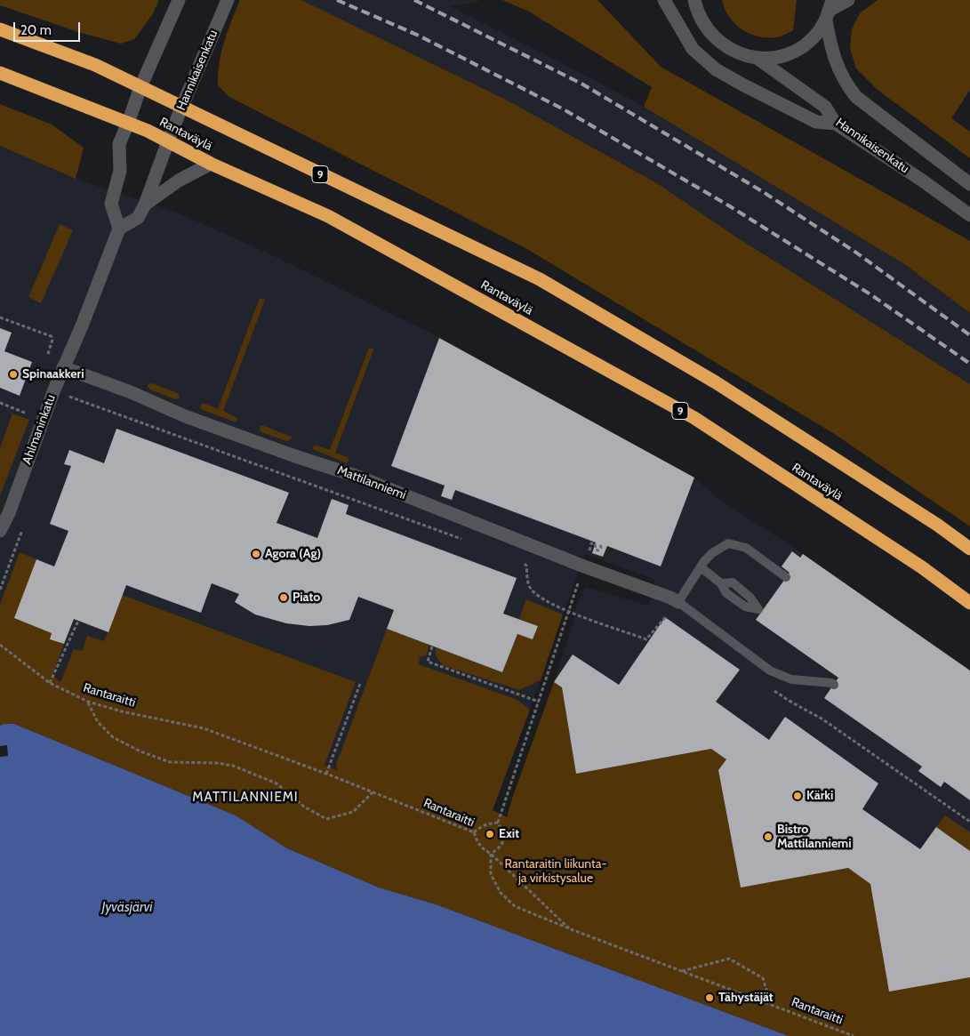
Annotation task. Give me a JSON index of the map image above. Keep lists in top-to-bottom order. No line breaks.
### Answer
{"streets":{"highway":["Rantaväylä","9"],"street":["Hannikaisenkatu","Ahlmaninkatu","Mattilanniemi"],"path":["Rantaraitti"]},"crossings":[["Hannikaisenkatu","Rantaväylä"],["Ahlmaninkatu","Mattilanniemi"]],"districts":["MATTILANNIEMI"],"water":["Jyväsjärvi"],"parks":["Rantaraitin liikunta- ja virkistysalue"],"places":["Spinaakkeri","Agora (Ag)","Piato","Kärki","Exit","Bistro Mattilanniemi","Tähystäjät"],"scale_bar":"20 m"}
